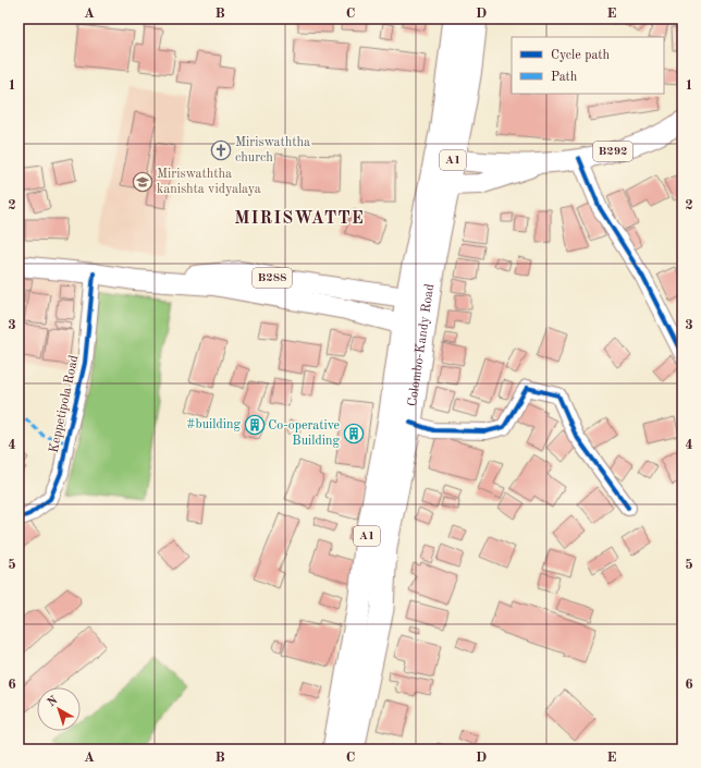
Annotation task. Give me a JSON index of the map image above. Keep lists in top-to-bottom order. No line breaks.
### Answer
{"streets":{"highway":["A1","Colombo-Kandy Road"],"main road":["B292","B288"],"street":["Keppetipola Road"]},"crossings":[["B292","Colombo-Kandy Road"],["B288","Colombo-Kandy Road"],["B288","Keppetipola Road"]],"districts":["MIRISWATTE"],"places":{"church":["Miriswaththa church"],"school or university":["Miriswaththa kanishta vidyalaya"],"building":["#building","Co-operative Building"]},"legend":["Cycle path","Path"],"north":"top left","grid":{"columns":["A","B","C","D","E"],"rows":["1","2","3","4","5","6"]}}
